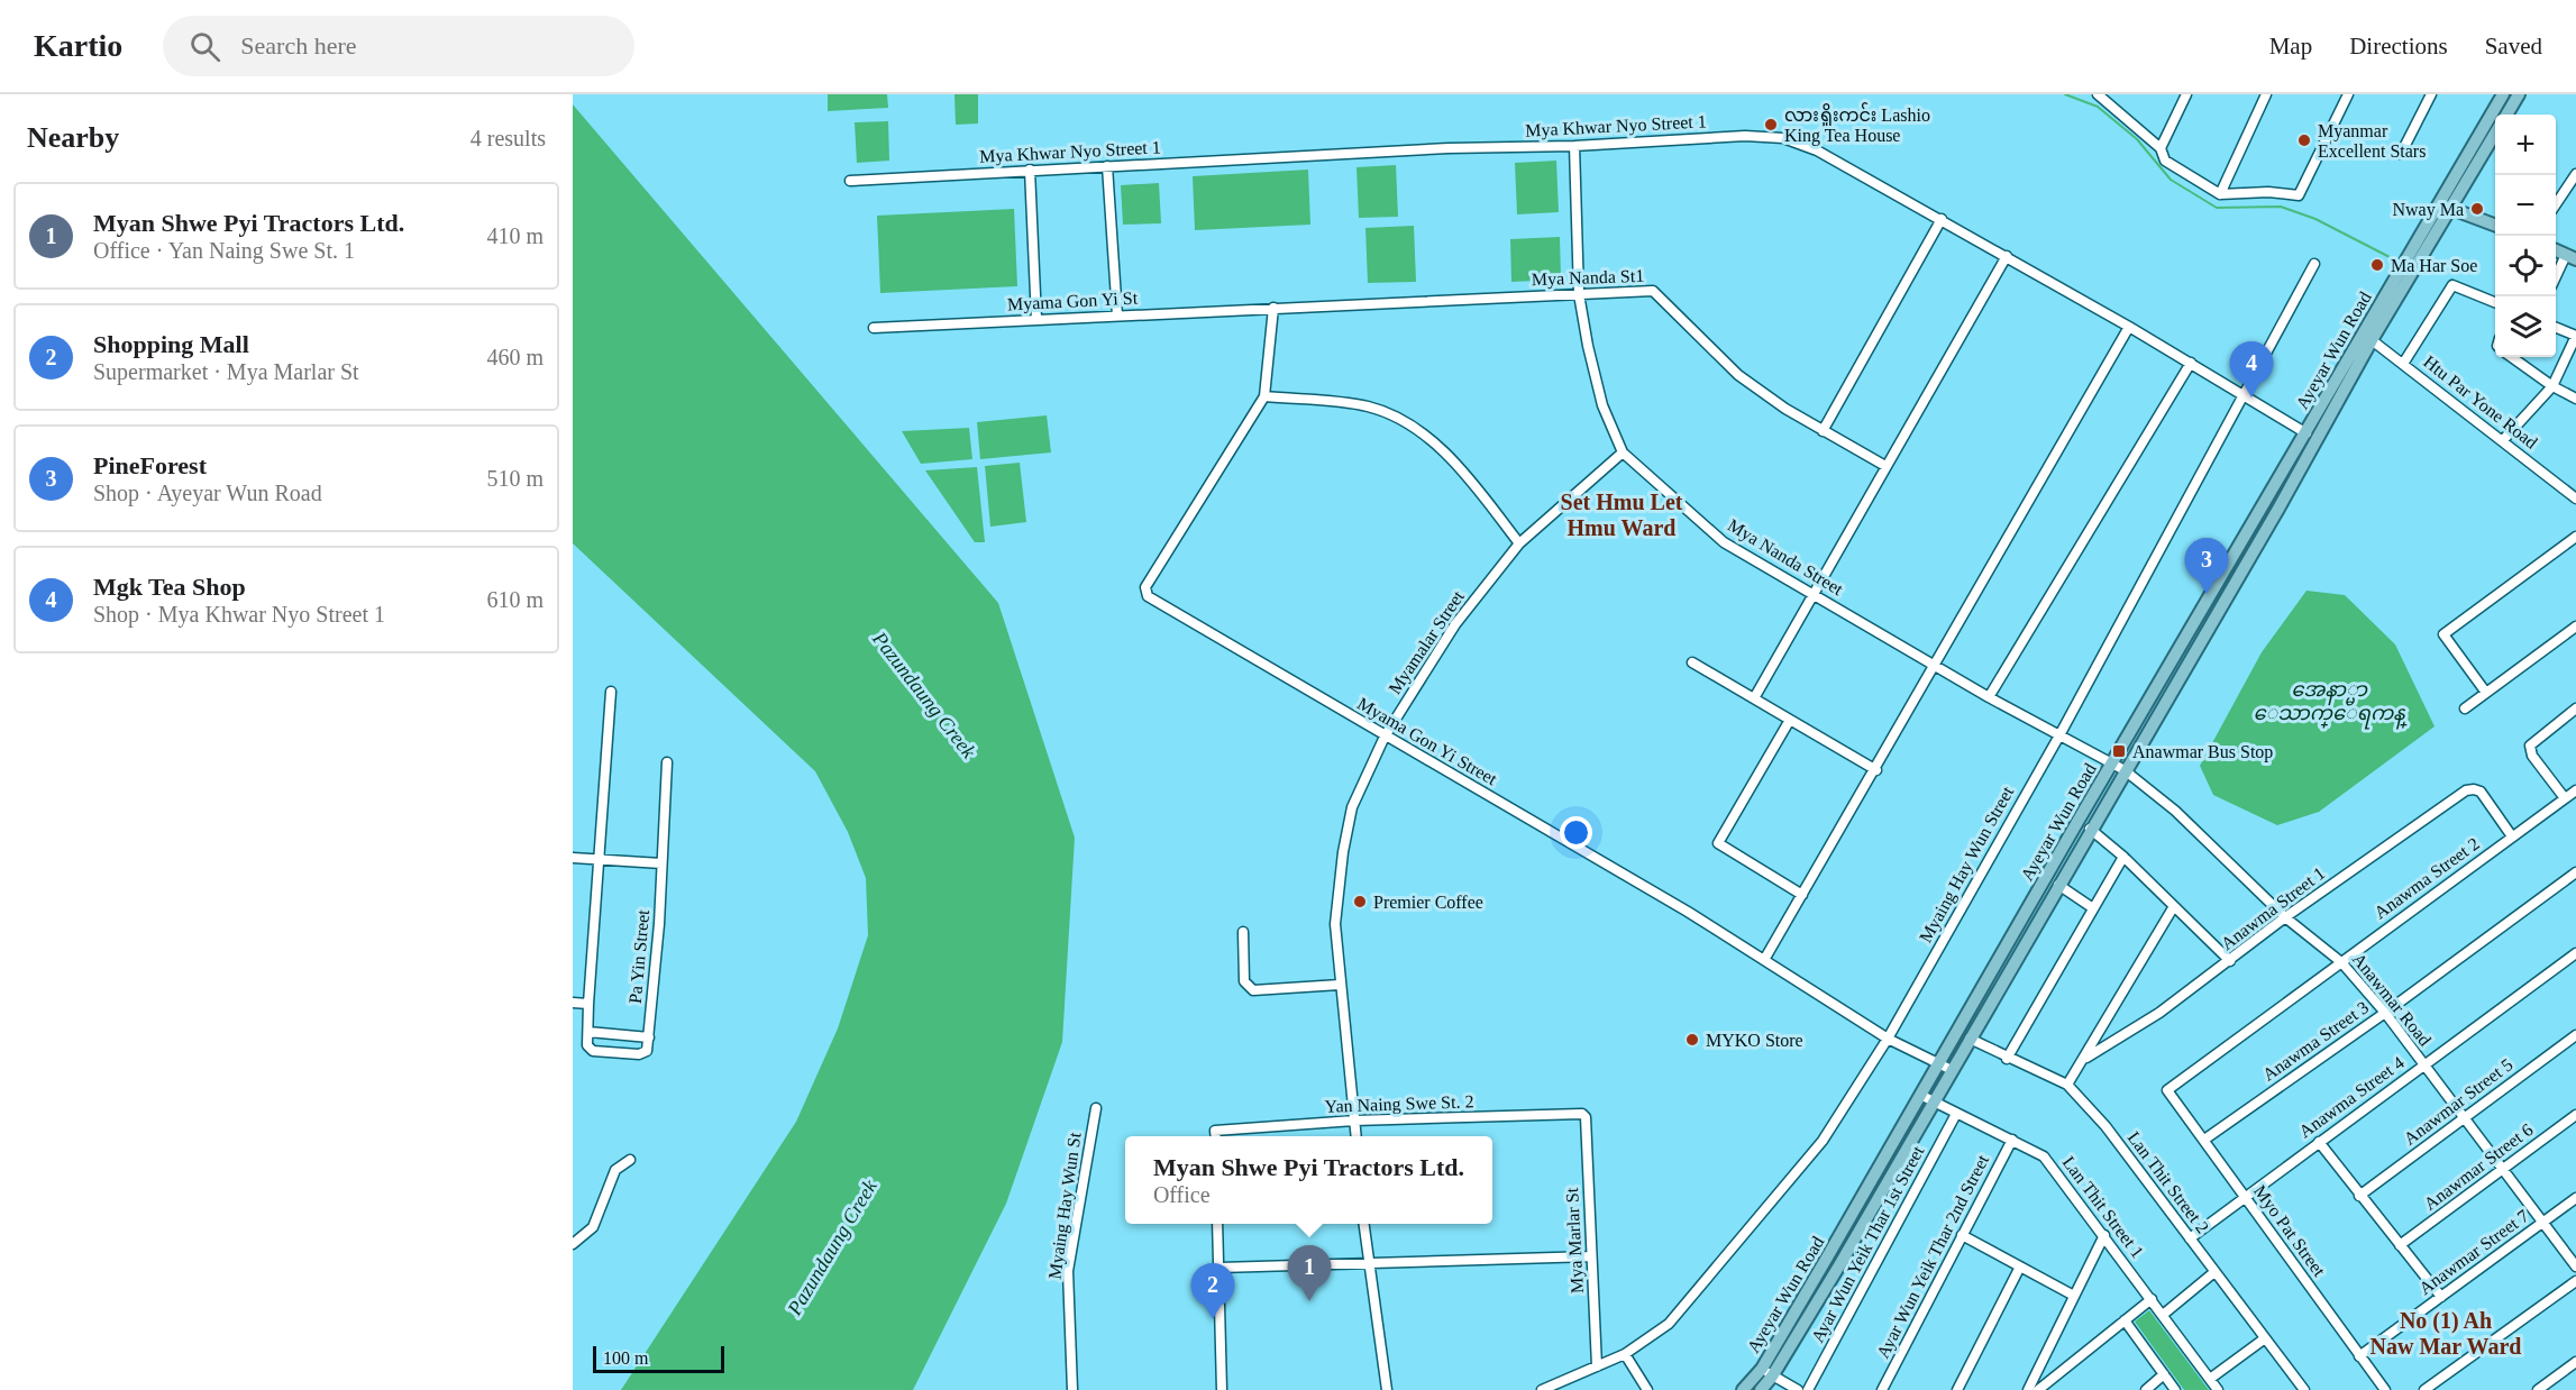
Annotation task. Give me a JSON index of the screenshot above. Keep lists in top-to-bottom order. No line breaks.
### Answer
{"streets":{"main road":["Ayeyar Wun Road"],"street":["Mya Khwar Nyo Street 1","Mya Nanda St1","Myama Gon Yi St","Htu Par Yone Road","Mya Nanda Street","Myamalar Street","Myama Gon Yi Street","Myaing Hay Wun Street","Anawma Street 2","Anawma Street 1","Pa Yin Street","Anawmar Road","Anawma Street 3","Anawma Street 4","Anawmar Street 5","Yan Naing Swe St. 2","Anawmar Street 6","Lan Thit Street 2","Myaing Hay Wun St","Lan Thit Street 1","Myo Pat Street","Mya Marlar St","Ayar Wun Yeik Thar 1st Street","Anawmar Street 7","Ayar Wun Yeik Thar 2nd Street"]},"crossings":[["Mya Khwar Nyo Street 1","Ayeyar Wun Road"],["Mya Khwar Nyo Street 1","Mya Nanda Street"],["Mya Khwar Nyo Street 1","Myaing Hay Wun Street"],["Mya Nanda St1","Myama Gon Yi St"],["Mya Nanda St1","Mya Nanda Street"],["Ayeyar Wun Road","Htu Par Yone Road"],["Ayeyar Wun Road","Mya Nanda Street"],["Ayeyar Wun Road","Myama Gon Yi Street"],["Ayeyar Wun Road","Anawmar Road"],["Ayeyar Wun Road","Lan Thit Street 2"],["Ayeyar Wun Road","Lan Thit Street 1"],["Mya Nanda Street","Myamalar Street"],["Mya Nanda Street","Myaing Hay Wun Street"],["Mya Nanda Street","Anawmar Road"],["Myamalar Street","Myama Gon Yi Street"],["Myamalar Street","Yan Naing Swe St. 2"],["Myama Gon Yi Street","Myaing Hay Wun Street"],["Myaing Hay Wun Street","Mya Marlar St"],["Anawma Street 2","Anawma Street 1"],["Anawma Street 2","Anawmar Road"],["Anawma Street 2","Myo Pat Street"],["Anawma Street 1","Anawmar Road"],["Anawmar Road","Anawma Street 3"],["Anawmar Road","Anawma Street 4"],["Anawmar Road","Anawmar Street 5"],["Anawmar Road","Anawmar Street 6"],["Anawmar Road","Anawmar Street 7"],["Anawma Street 3","Myo Pat Street"],["Anawma Street 4","Lan Thit Street 2"],["Anawma Street 4","Myo Pat Street"],["Yan Naing Swe St. 2","Mya Marlar St"],["Lan Thit Street 1","Ayar Wun Yeik Thar 1st Street"],["Lan Thit Street 1","Ayar Wun Yeik Thar 2nd Street"],["Myo Pat Street","Anawmar Street 7"]],"districts":["Set Hmu Let Hmu Ward","No (1) Ah Naw Mar Ward"],"water":["အေနာ္မာ ေသာက္ေရကန္","Pazundaung Creek"],"places":{"other":["လားရှိုးကင်း Lashio King Tea House","Myanmar Excellent Stars","Nway Ma","Ma Har Soe","Premier Coffee","MYKO Store"],"transit":["Anawmar Bus Stop"]},"scale_bar":"100 m","page":{"header":"Kartio","search":"Search here","nav":["Map","Directions","Saved"],"heading":["Nearby","4 results"],"map_buttons":["+","−"],"list":[{"mark":"1","name":"Myan Shwe Pyi Tractors Ltd.","note":"Office · Yan Naing Swe St. 1","value":"410 m"},{"mark":"2","name":"Shopping Mall","note":"Supermarket · Mya Marlar St","value":"460 m"},{"mark":"3","name":"PineForest","note":"Shop · Ayeyar Wun Road","value":"510 m"},{"mark":"4","name":"Mgk Tea Shop","note":"Shop · Mya Khwar Nyo Street 1","value":"610 m"}],"pins":["4","3","1","2"],"popup":["Myan Shwe Pyi Tractors Ltd.","Office"],"scale":"100 m"}}
